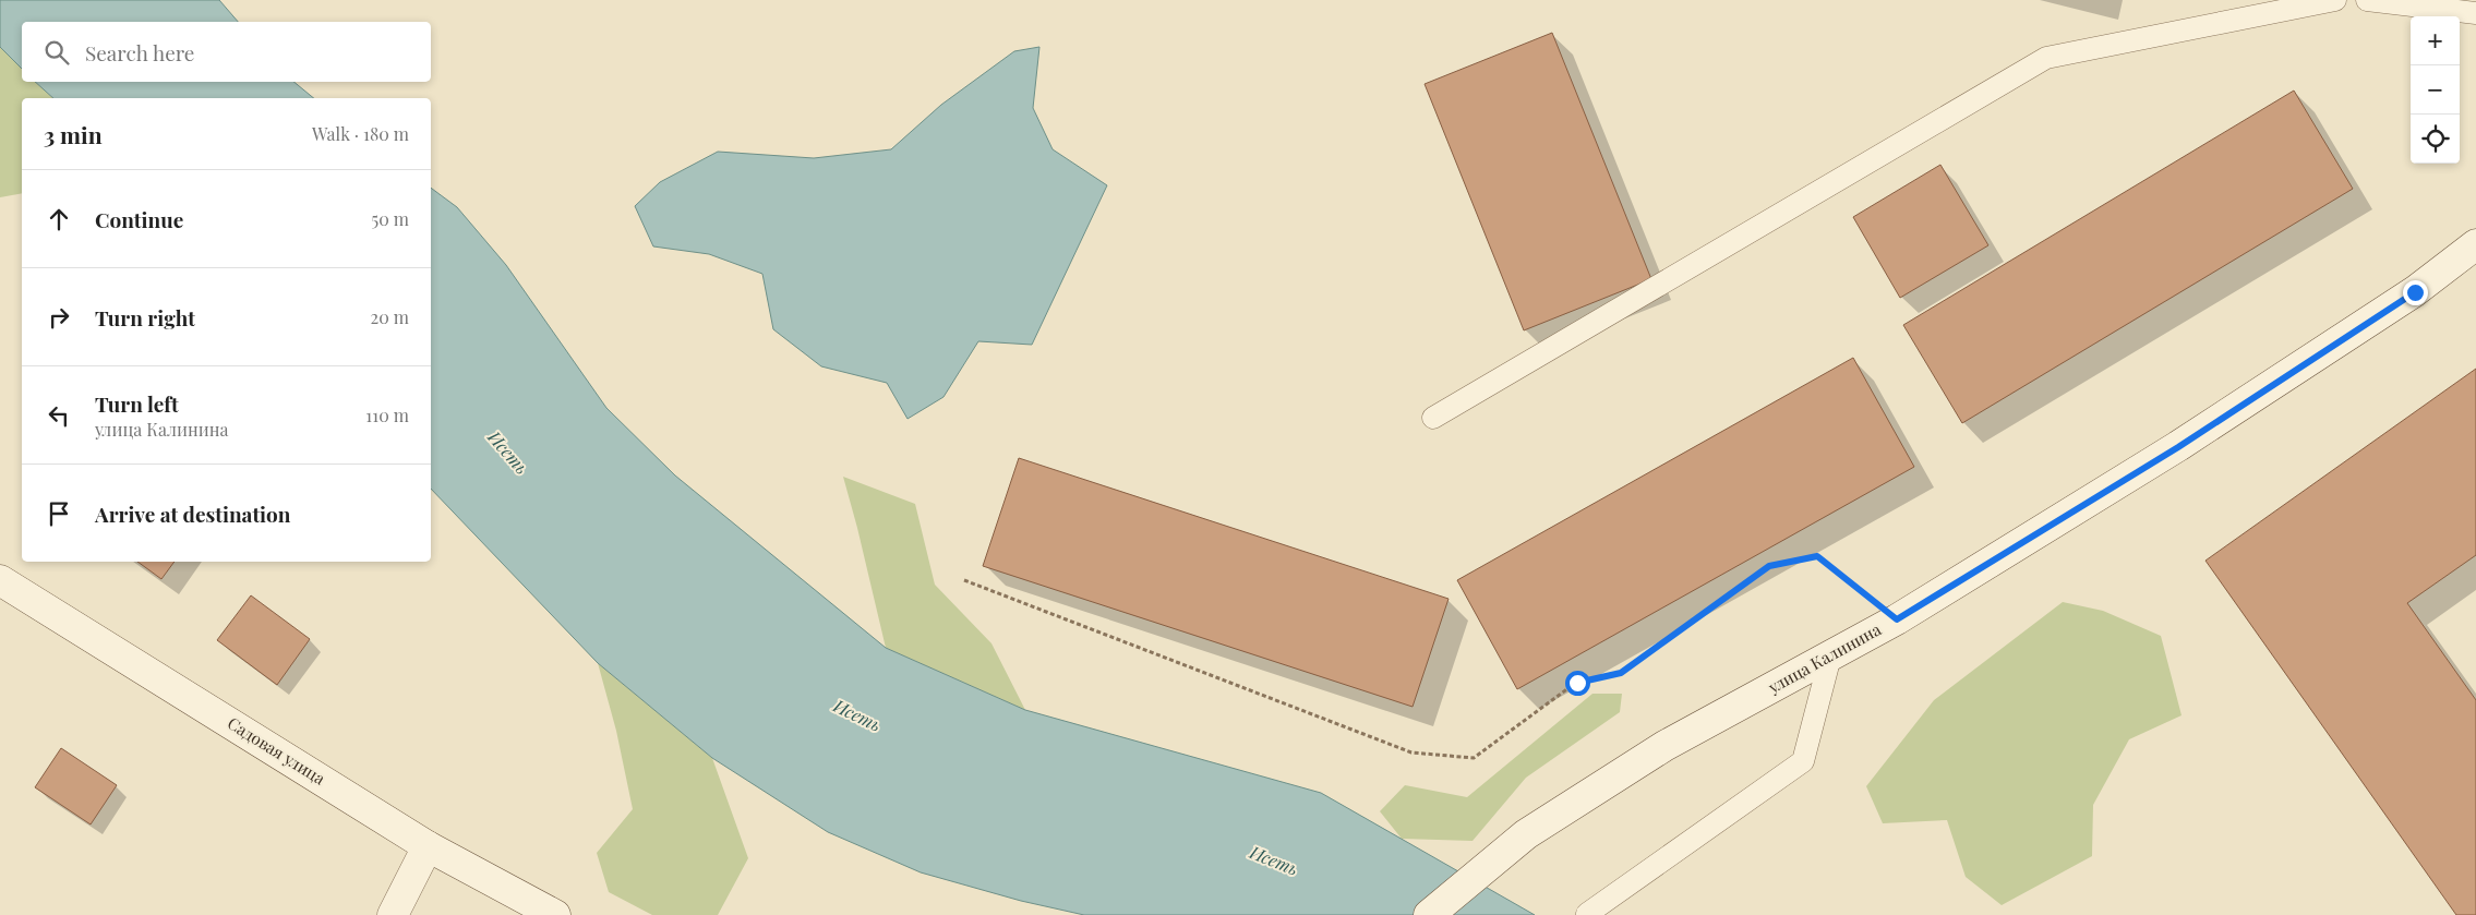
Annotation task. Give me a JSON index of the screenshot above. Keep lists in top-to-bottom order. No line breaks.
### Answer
{"streets":{"main road":["улица Калинина","Садовая улица"]},"water":["Исеть"],"page":{"map_buttons":["+","−"],"search":"Search here","heading":["3 min","Walk · 180 m"],"list":[["Continue","50 m"],["Turn right","20 m"],["Turn left","улица Калинина","110 m"],"Arrive at destination"]}}
